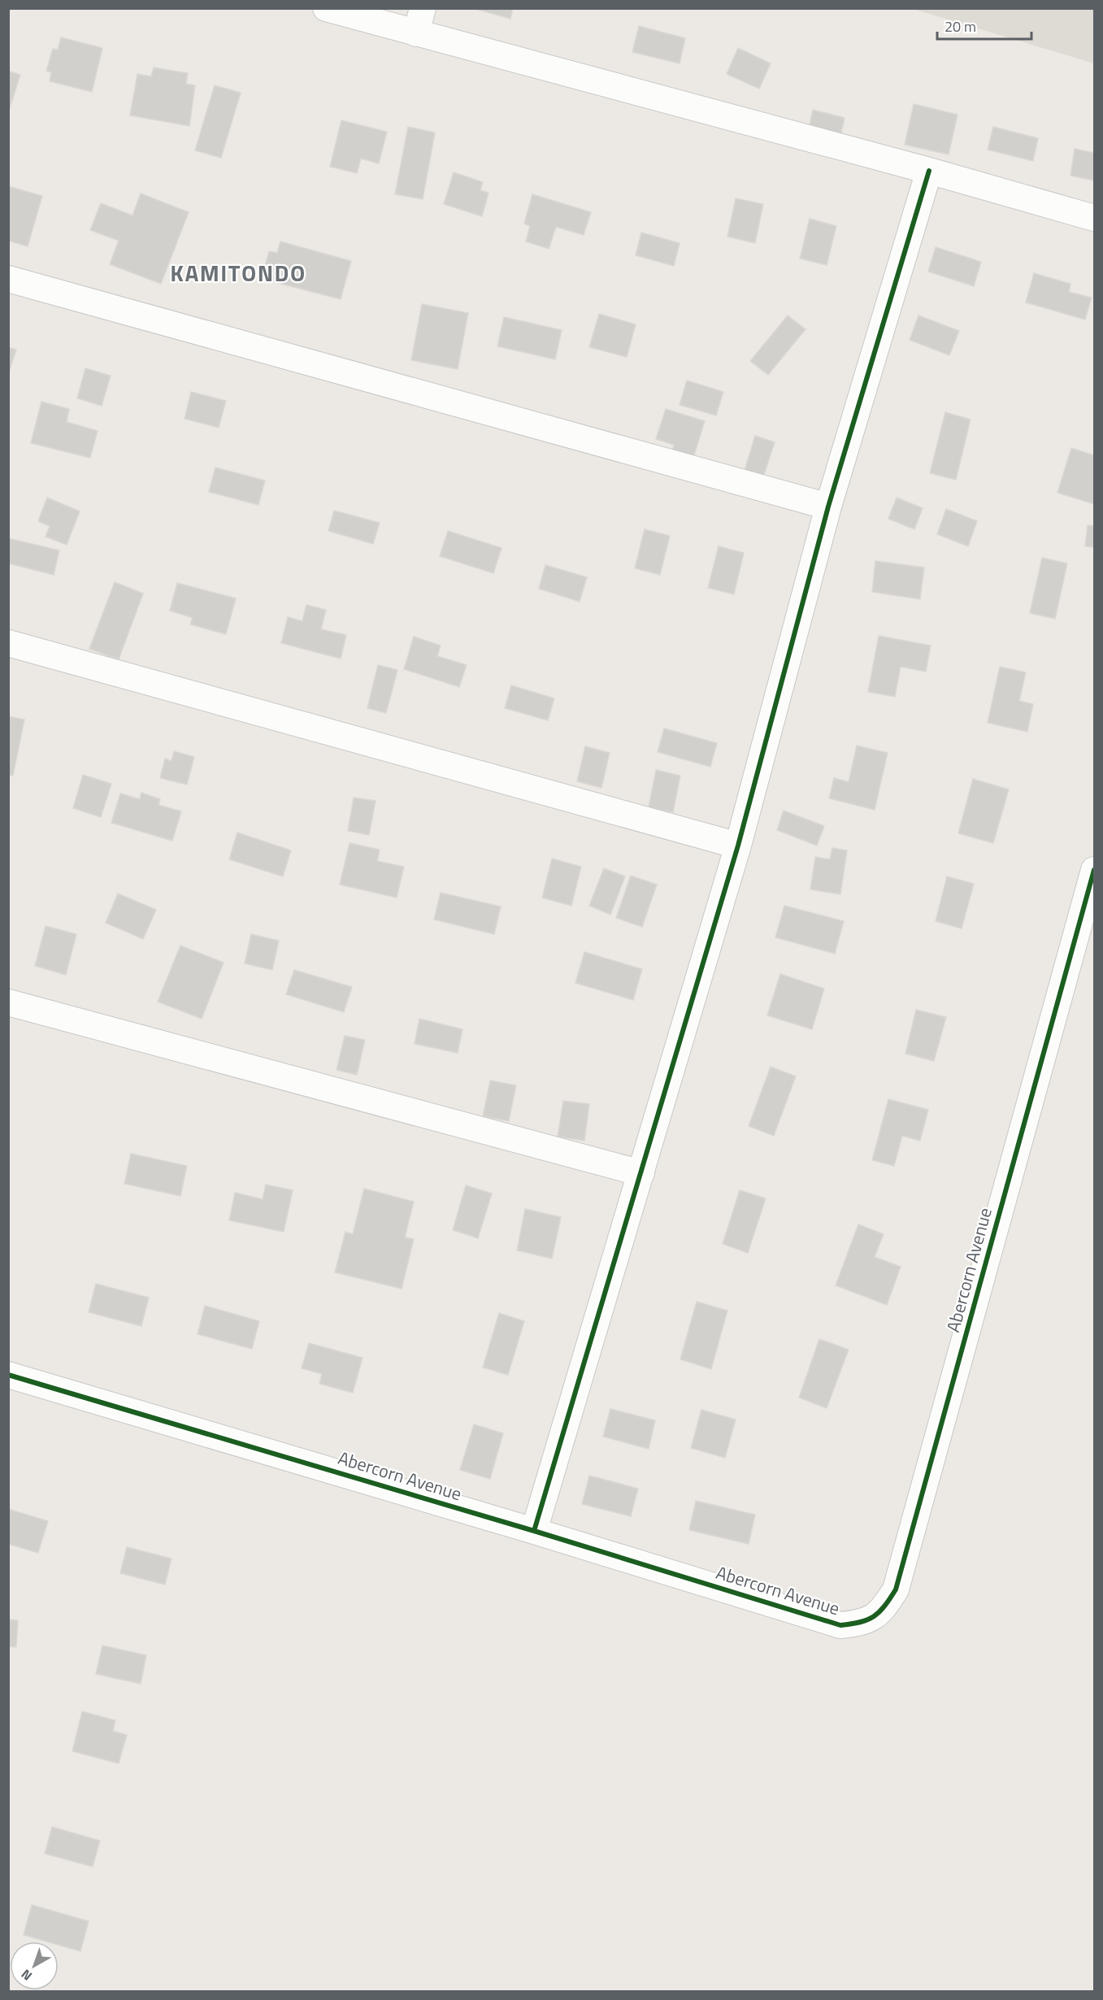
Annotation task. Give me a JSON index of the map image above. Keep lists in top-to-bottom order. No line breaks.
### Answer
{"streets":{"street":["Abercorn Avenue"]},"districts":["KAMITONDO"],"scale_bar":"20 m","north":"bottom left"}
